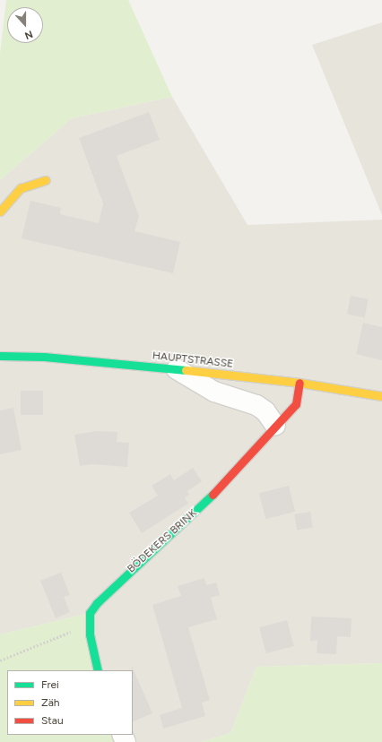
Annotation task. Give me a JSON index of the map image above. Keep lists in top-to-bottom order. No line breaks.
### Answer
{"streets":{"street":["HAUPTSTRASSE","BÖDEKERS BRINK"]},"crossings":[["HAUPTSTRASSE","BÖDEKERS BRINK"]],"legend":["Frei","Zäh","Stau"],"north":"bottom"}
